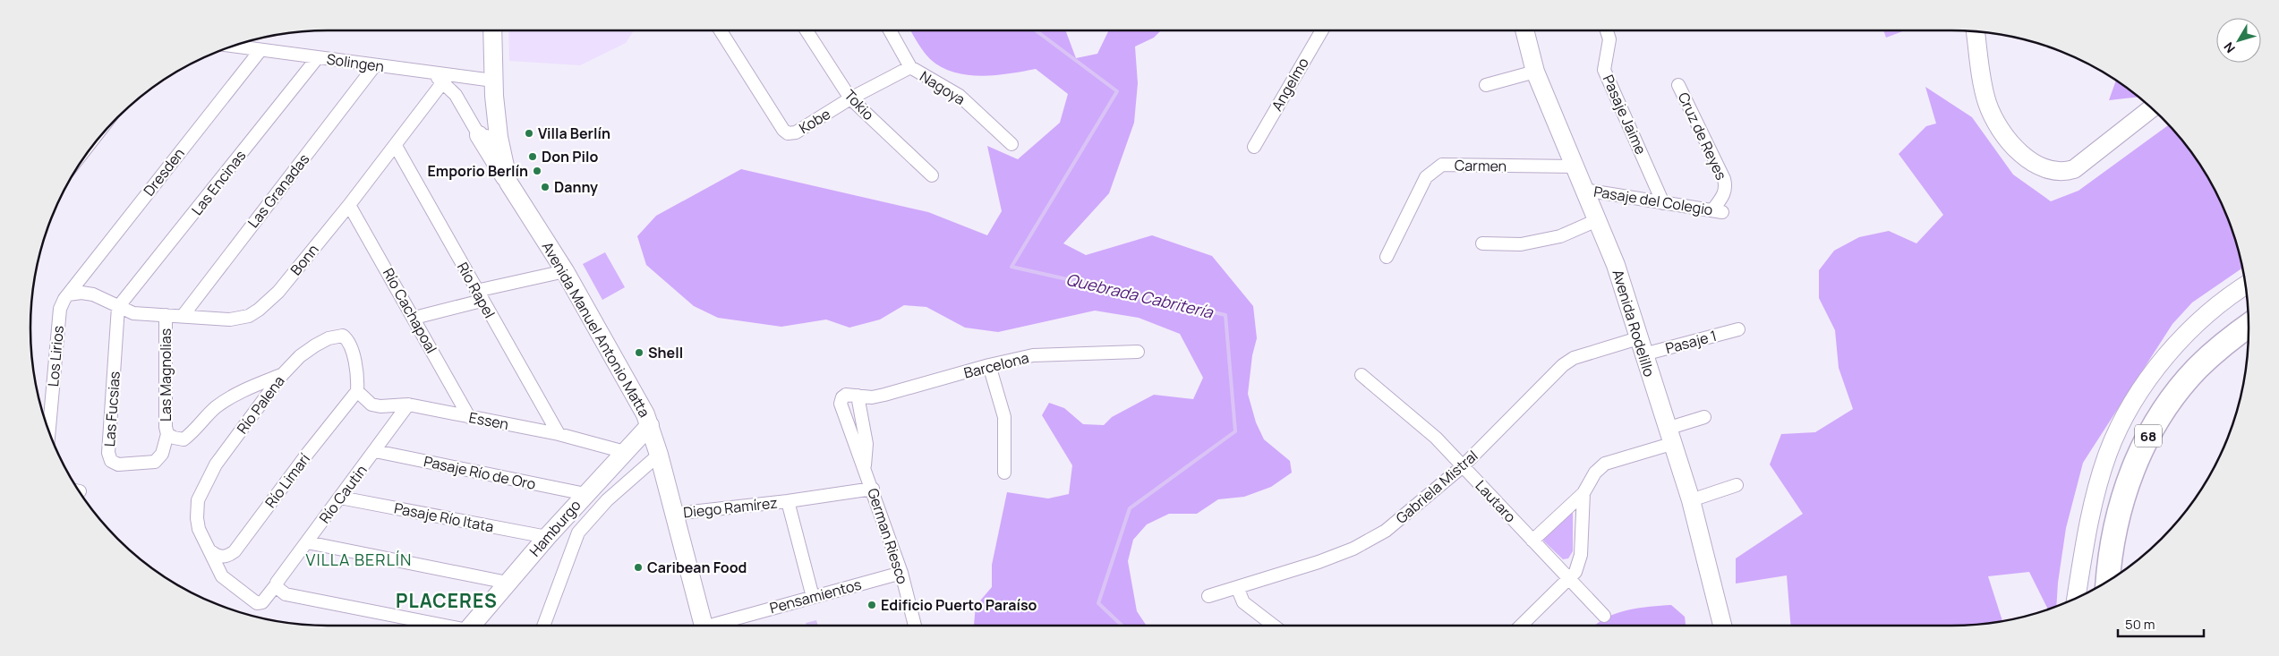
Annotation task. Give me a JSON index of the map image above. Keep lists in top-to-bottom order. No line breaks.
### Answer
{"streets":{"highway":["68"],"street":["Solingen","Angelmo","Nagoya","Tokio","Pasaje Jaime","Kobe","Cruz de Reyes","Carmen","Dresden","Las Encinas","Las Granadas","Pasaje del Colegio","Bonn","Río Rapel","Río Cachapoal","Avenida Rodelillo","Avenida Manuel Antonio Matta","Pasaje 1","Los Lirios","Barcelona","Las Magnolias","Río Palena","Las Fucsias","Essen","Pasaje Río de Oro","Río Limarí","Gabriela Mistral","Río Cautin","Lautaro","Diego Ramírez","Pasaje Río Itata","Hamburgo","German Riesco","Pensamientos"]},"crossings":[["Solingen","Dresden"],["Solingen","Las Encinas"],["Solingen","Las Granadas"],["Solingen","Bonn"],["Nagoya","Kobe"],["Tokio","Kobe"],["Pasaje Jaime","Pasaje del Colegio"],["Cruz de Reyes","Pasaje del Colegio"],["Carmen","Avenida Rodelillo"],["Dresden","Bonn"],["Dresden","Los Lirios"],["Las Encinas","Bonn"],["Las Encinas","Las Fucsias"],["Las Granadas","Bonn"],["Pasaje del Colegio","Avenida Rodelillo"],["Bonn","Río Rapel"],["Bonn","Río Cachapoal"],["Bonn","Los Lirios"],["Bonn","Las Magnolias"],["Bonn","Las Fucsias"],["Río Rapel","Essen"],["Río Cachapoal","Essen"],["Avenida Rodelillo","Pasaje 1"],["Avenida Rodelillo","Gabriela Mistral"],["Avenida Manuel Antonio Matta","Diego Ramírez"],["Avenida Manuel Antonio Matta","Hamburgo"],["Pasaje 1","Gabriela Mistral"],["Barcelona","German Riesco"],["Las Magnolias","Las Fucsias"],["Río Palena","Essen"],["Río Palena","Río Limarí"],["Río Palena","Río Cautin"],["Essen","Río Limarí"],["Essen","Río Cautin"],["Essen","Hamburgo"],["Pasaje Río de Oro","Río Cautin"],["Pasaje Río de Oro","Hamburgo"],["Gabriela Mistral","Lautaro"],["Río Cautin","Pasaje Río Itata"],["Diego Ramírez","German Riesco"],["Diego Ramírez","Pensamientos"],["Pasaje Río Itata","Hamburgo"],["German Riesco","Pensamientos"]],"districts":["VILLA BERLÍN","PLACERES"],"water":["Quebrada Cabritería"],"places":["Villa Berlín","Don Pilo","Emporio Berlín","Danny","Shell","Caribean Food","Edificio Puerto Paraíso"],"scale_bar":"50 m","north":"bottom left"}
